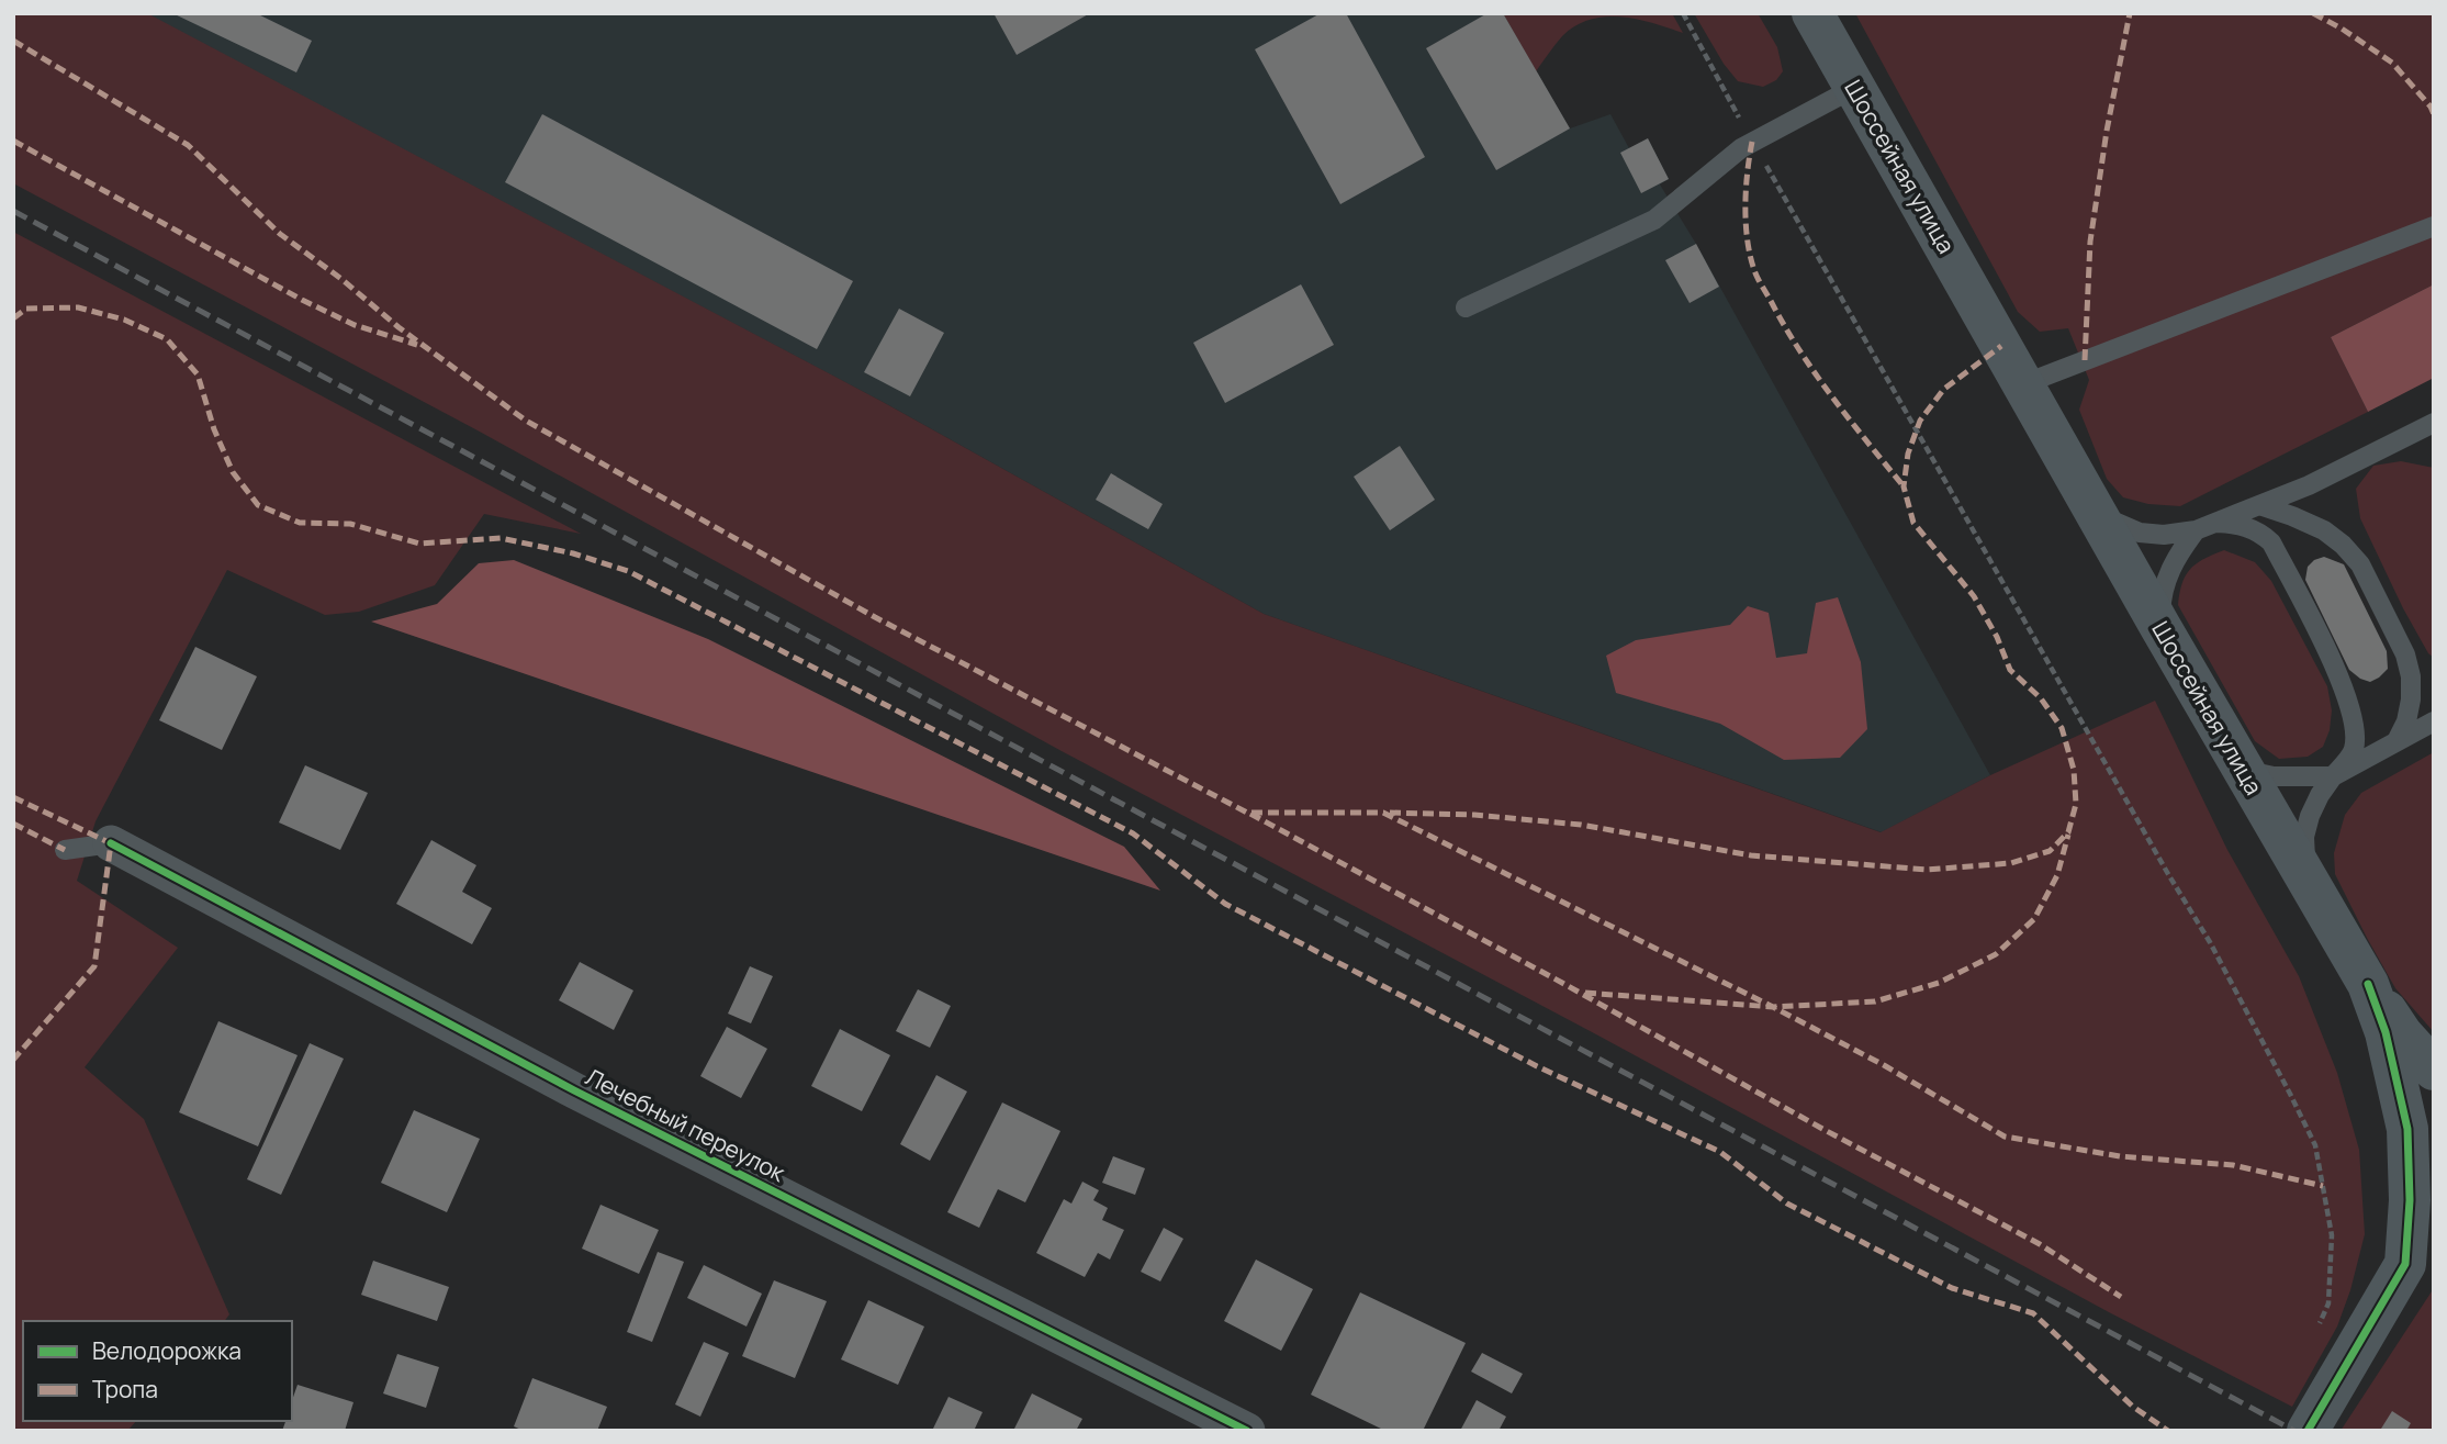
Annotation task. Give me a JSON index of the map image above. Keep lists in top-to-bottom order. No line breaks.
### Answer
{"streets":{"main road":["Шоссейная улица"],"street":["Лечебный переулок"]},"legend":["Велодорожка","Тропа"]}
